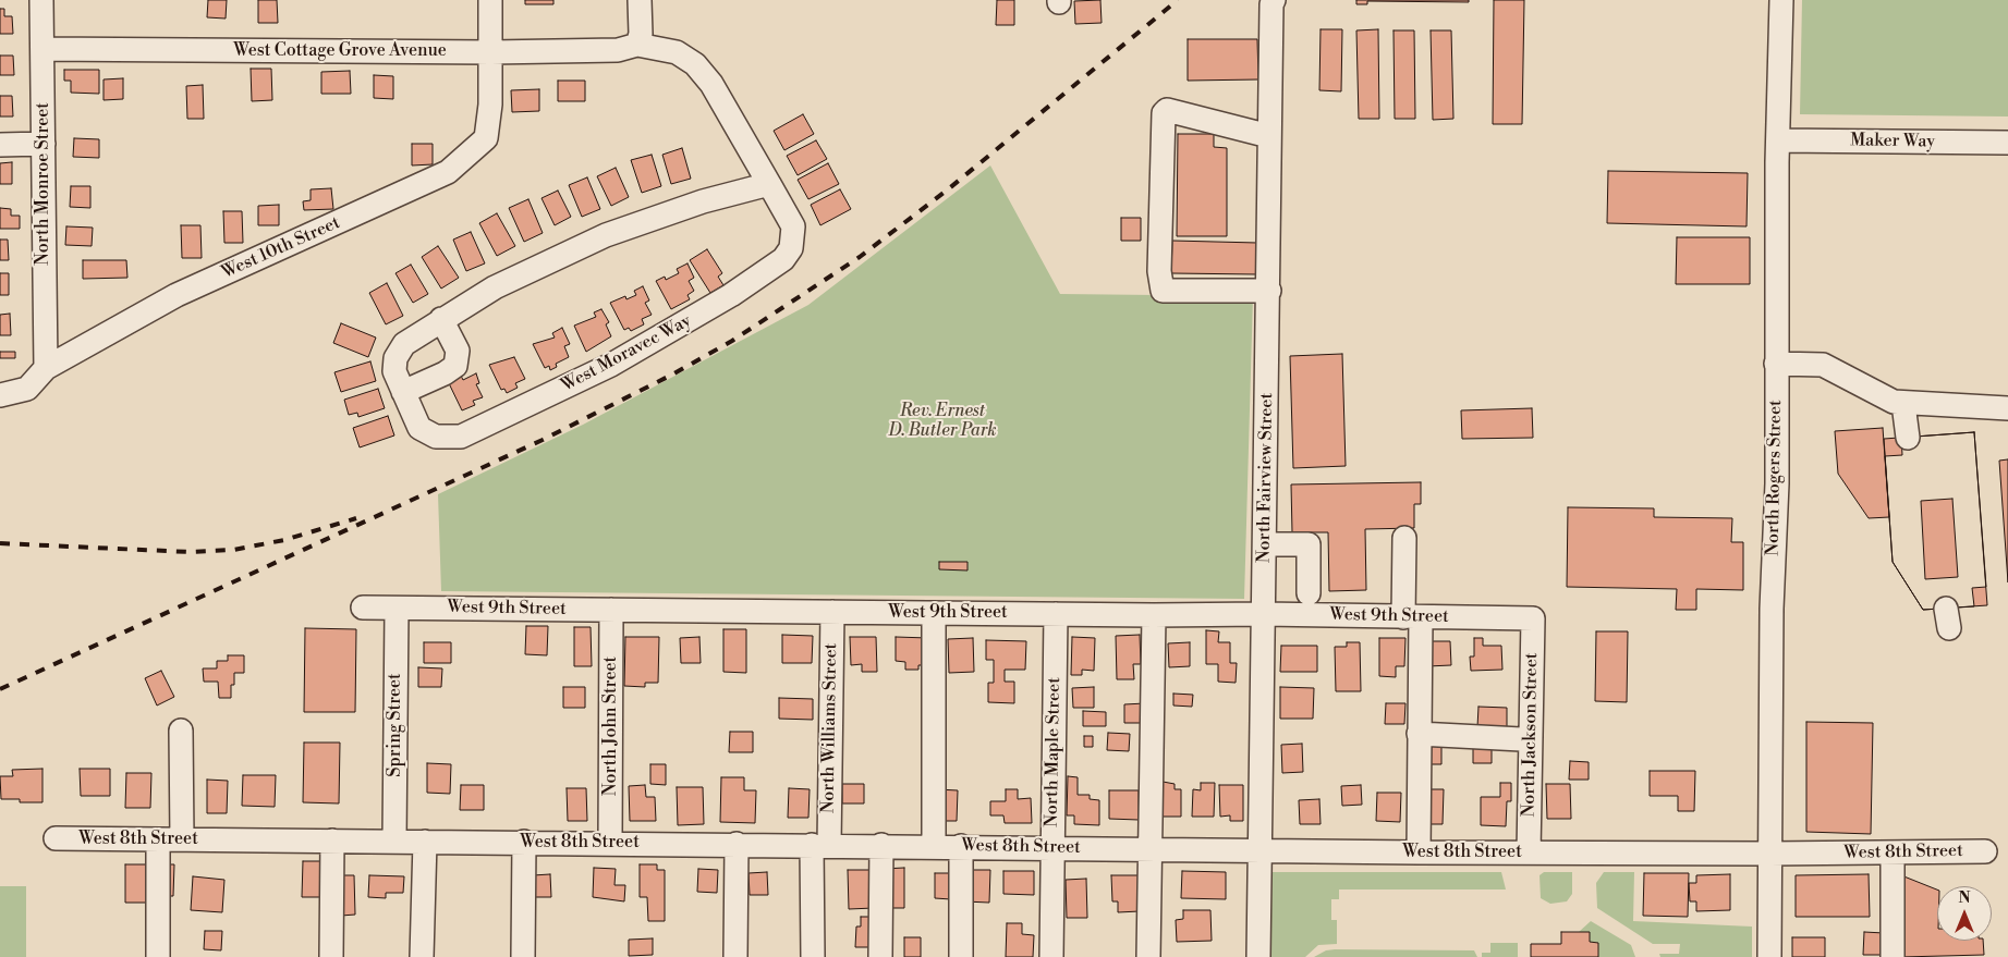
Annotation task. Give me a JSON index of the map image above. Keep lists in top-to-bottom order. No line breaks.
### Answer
{"streets":{"street":["West Cottage Grove Avenue","Maker Way","North Monroe Street","West 10th Street","West Moravec Way","North Fairview Street","North Rogers Street","West 9th Street","Spring Street","North John Street","North Williams Street","North Jackson Street","North Maple Street","West 8th Street"]},"crossings":[["West Cottage Grove Avenue","North Monroe Street"],["West Cottage Grove Avenue","West 10th Street"],["West Cottage Grove Avenue","West Moravec Way"],["Maker Way","North Rogers Street"],["North Monroe Street","West 10th Street"],["North Fairview Street","West 9th Street"],["North Fairview Street","West 8th Street"],["North Rogers Street","West 8th Street"],["West 9th Street","Spring Street"],["West 9th Street","North John Street"],["West 9th Street","North Williams Street"],["West 9th Street","North Jackson Street"],["West 9th Street","North Maple Street"],["Spring Street","West 8th Street"],["North John Street","West 8th Street"],["North Williams Street","West 8th Street"],["North Jackson Street","West 8th Street"],["North Maple Street","West 8th Street"]],"parks":["Rev. Ernest D. Butler Park"],"north":"top"}
